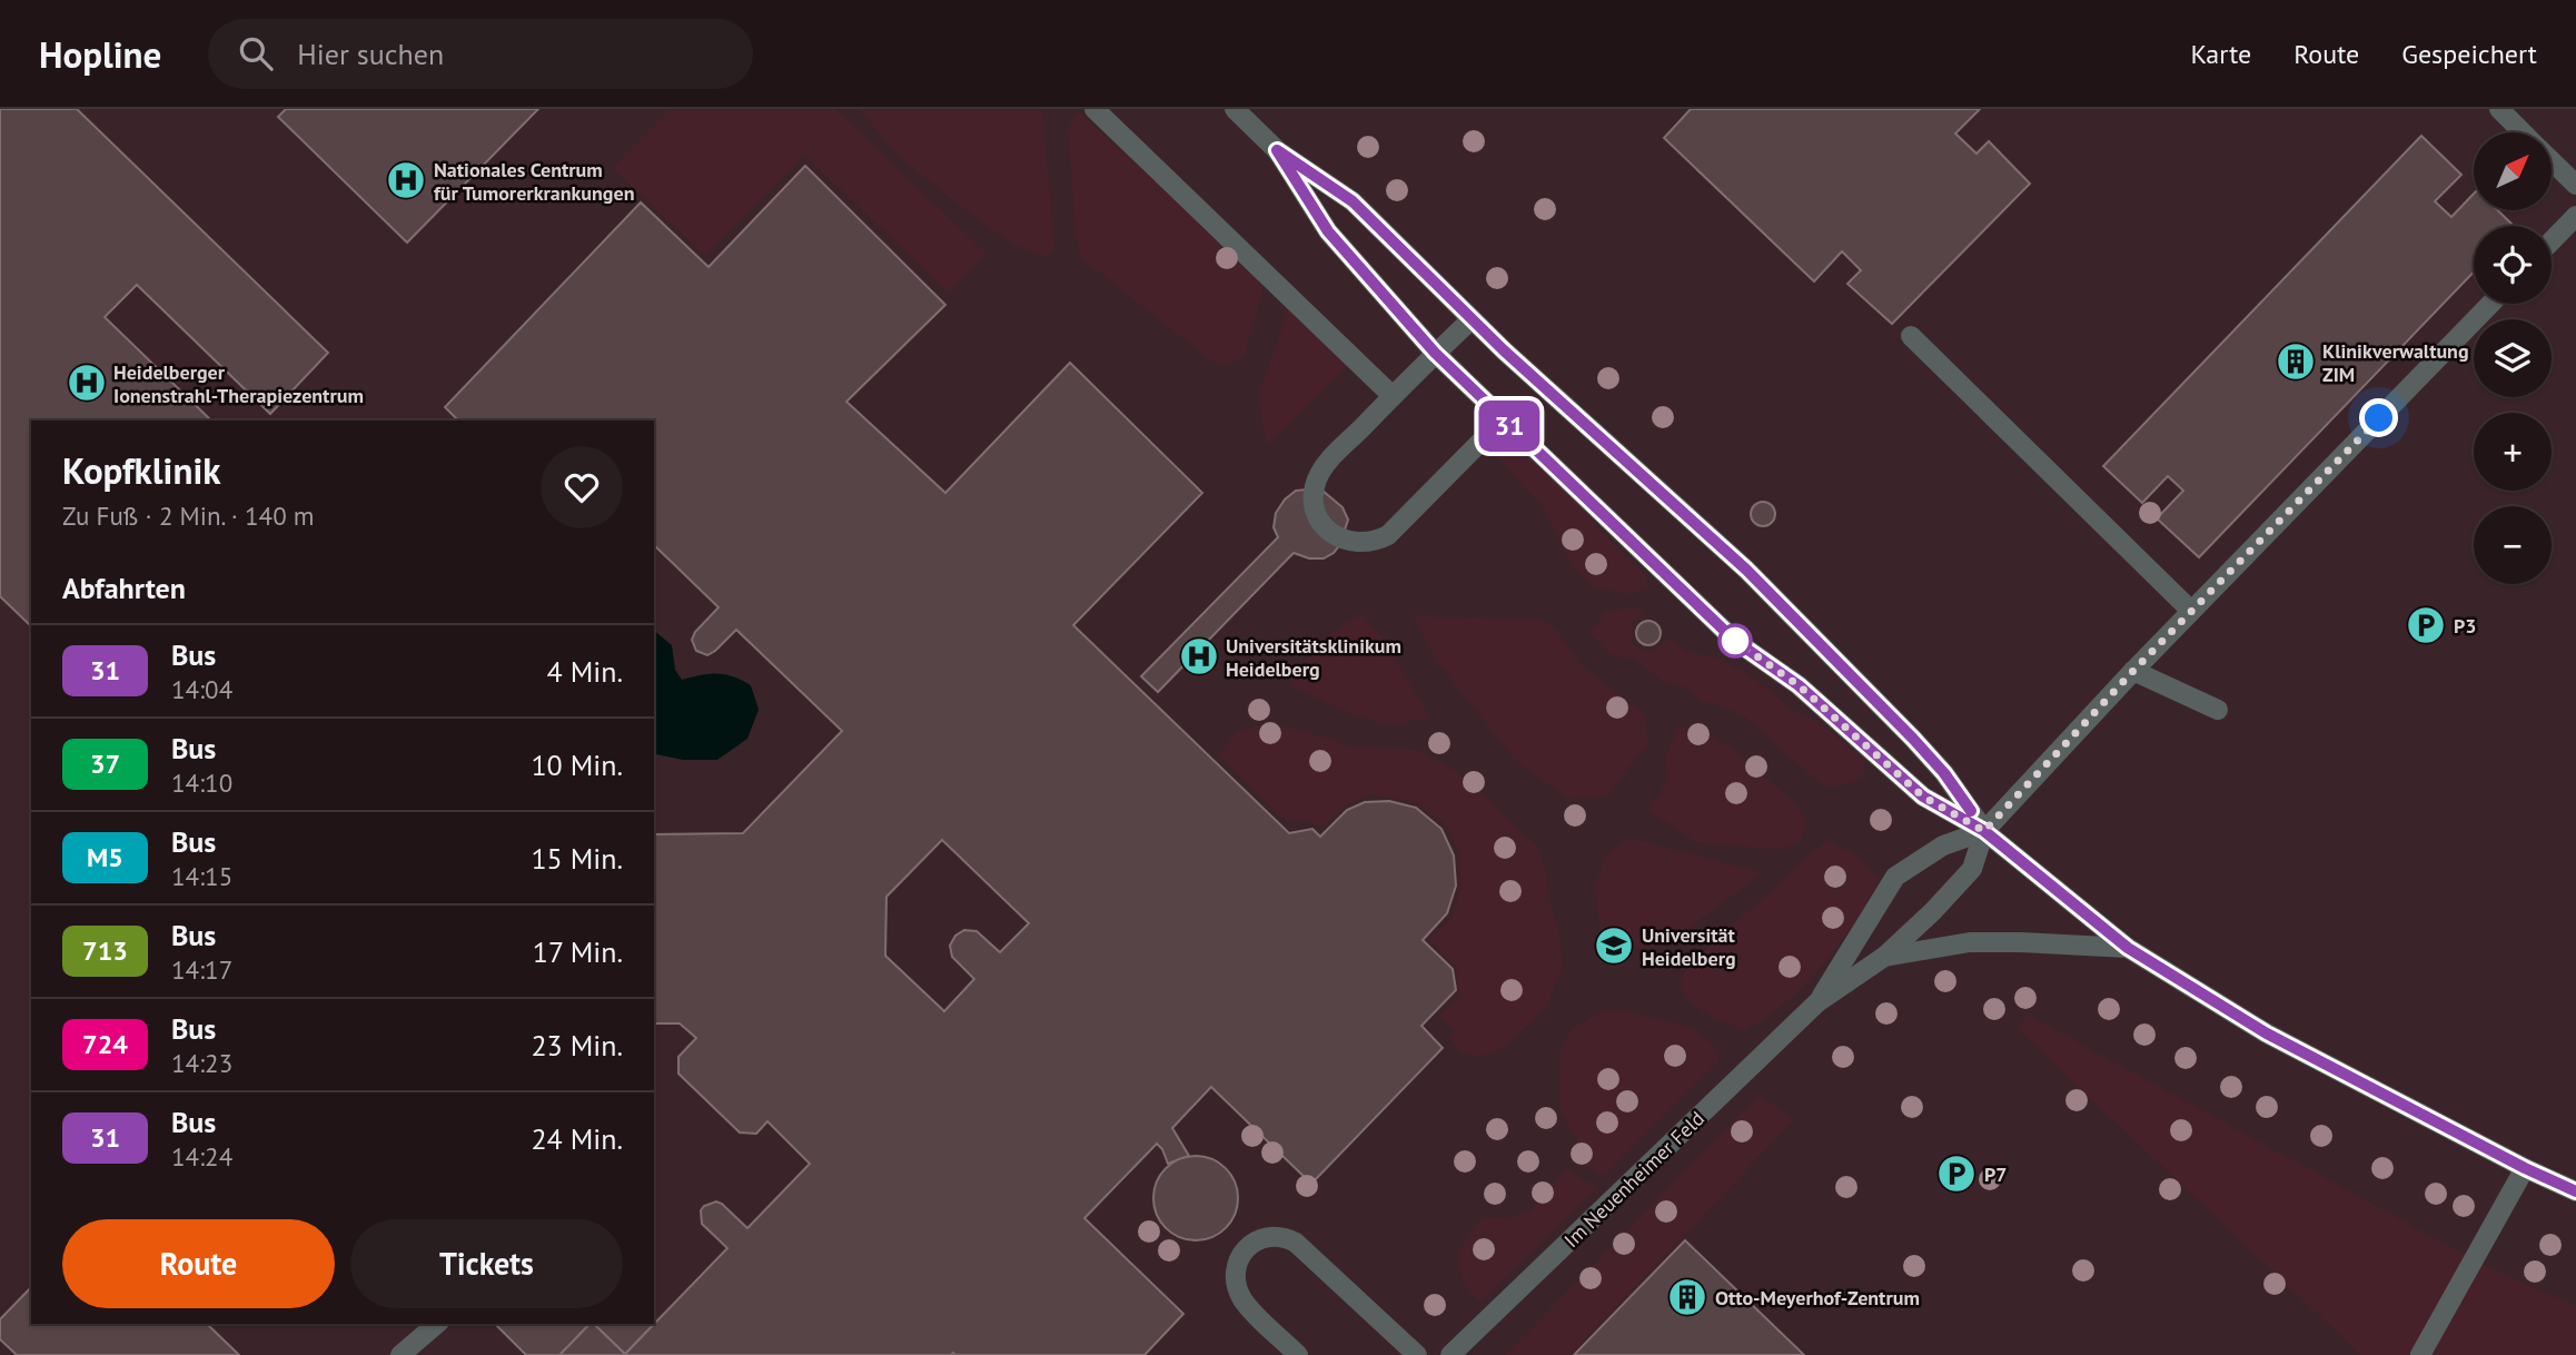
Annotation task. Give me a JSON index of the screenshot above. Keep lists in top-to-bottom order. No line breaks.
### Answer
{"streets":{"street":["Im Neuenheimer Feld"]},"places":{"hospital":["Nationales Centrum für Tumorerkrankungen","Heidelberger Ionenstrahl-Therapiezentrum","Universitätsklinikum Heidelberg"],"building":["Klinikverwaltung ZIM","Otto-Meyerhof-Zentrum"],"parking":["P3","P7"],"school or university":["Universität Heidelberg"]},"lines":["bus line 31"],"north":"top right","page":{"header":"Hopline","search":"Hier suchen","nav":["Karte","Route","Gespeichert"],"on_map":"31","map_buttons":["+","−"],"heading":[["Kopfklinik","Zu Fuß · 2 Min. · 140 m"],"Abfahrten"],"list":[{"mark":"31","name":"Bus","note":"14:04","value":"4 Min."},{"mark":"37","name":"Bus","note":"14:10","value":"10 Min."},{"mark":"M5","name":"Bus","note":"14:15","value":"15 Min."},{"mark":"713","name":"Bus","note":"14:17","value":"17 Min."},{"mark":"724","name":"Bus","note":"14:23","value":"23 Min."},{"mark":"31","name":"Bus","note":"14:24","value":"24 Min."}],"buttons":["Route","Tickets"]}}
